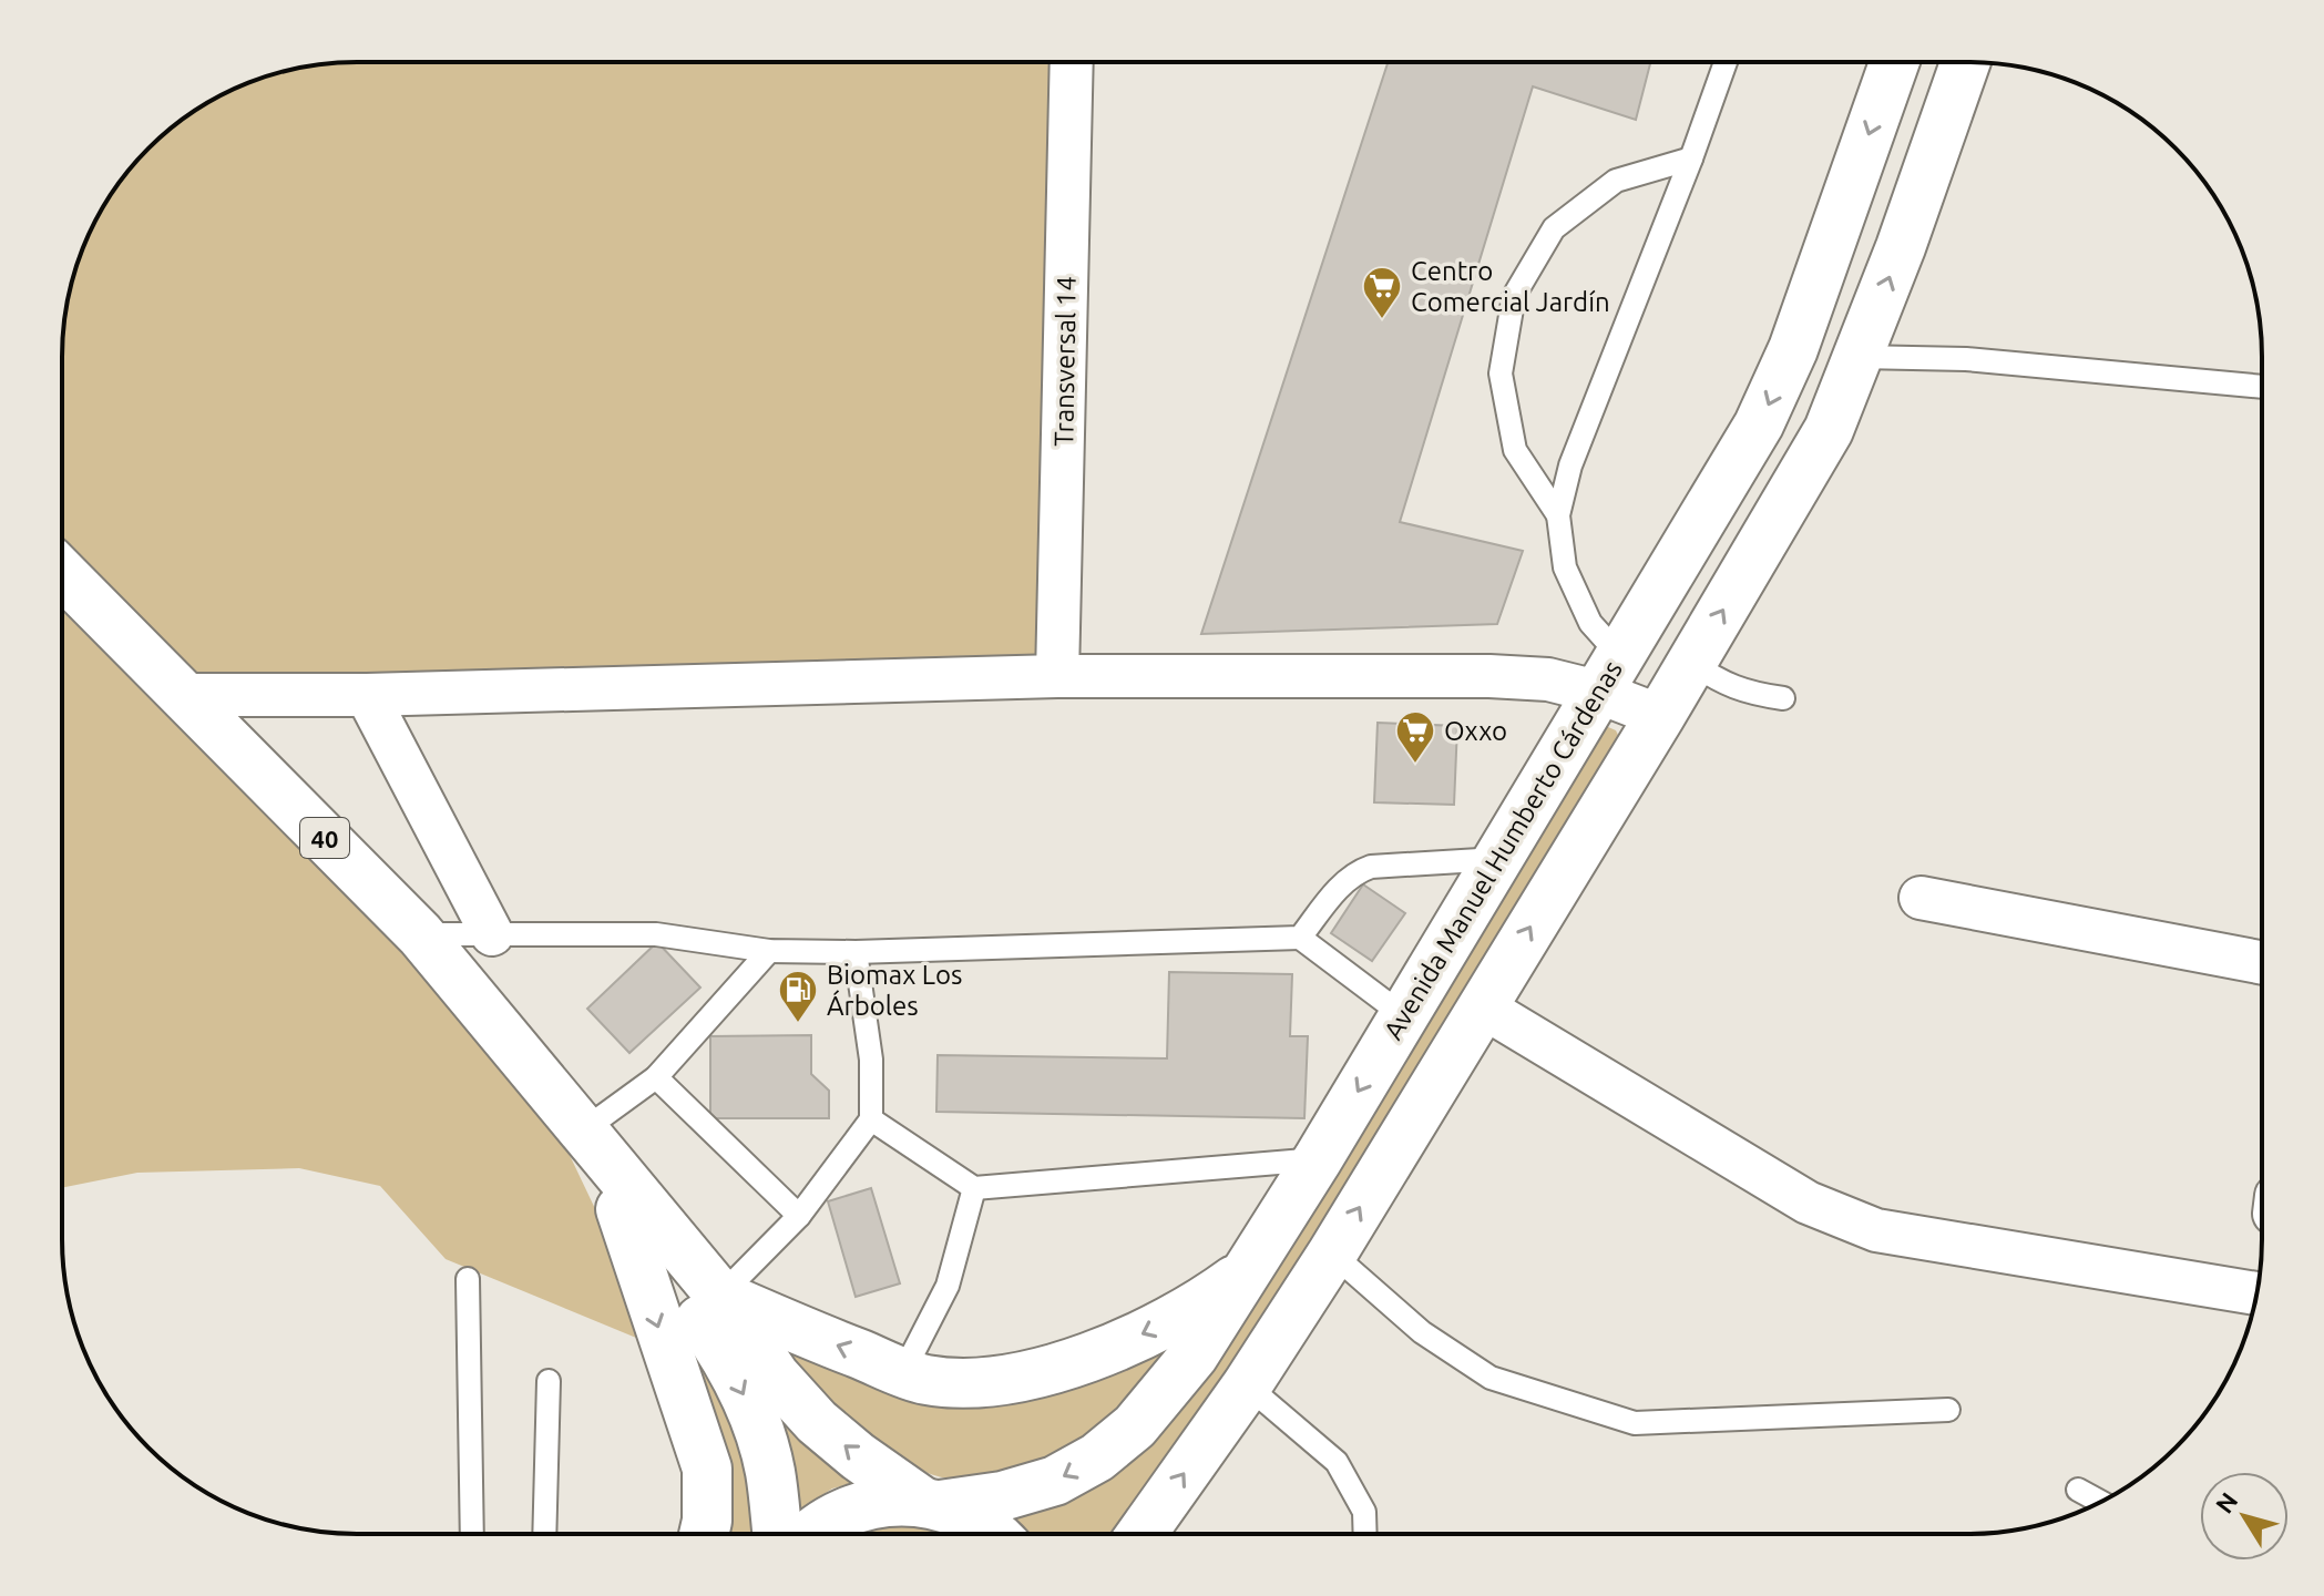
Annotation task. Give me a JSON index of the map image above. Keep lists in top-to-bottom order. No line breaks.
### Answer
{"streets":{"main road":["40","Avenida Manuel Humberto Cárdenas"],"street":["Transversal 14"]},"crossings":[["40","Avenida Manuel Humberto Cárdenas"]],"places":{"supermarket":["Centro Comercial Jardín","Oxxo"],"fuel station":["Biomax Los Árboles"]},"north":"top left"}
